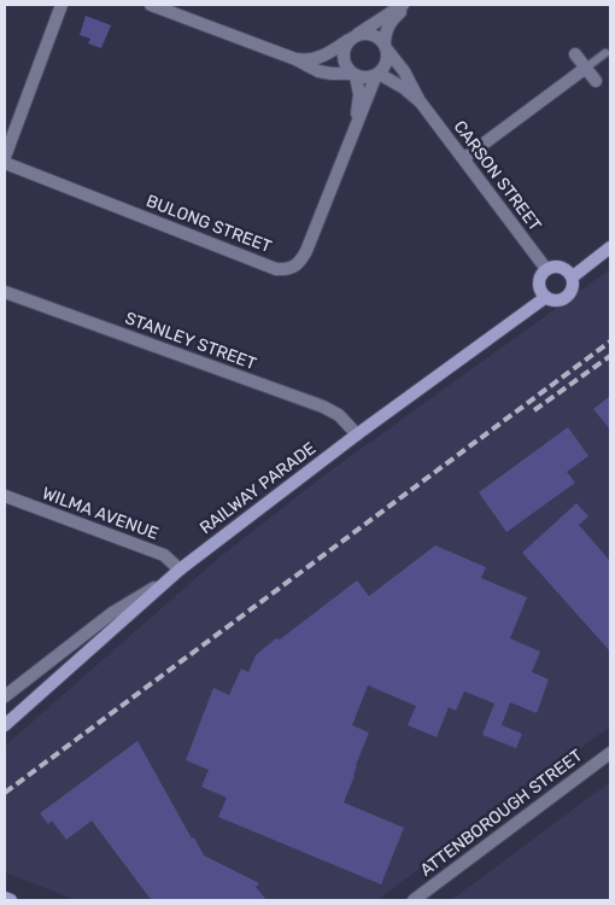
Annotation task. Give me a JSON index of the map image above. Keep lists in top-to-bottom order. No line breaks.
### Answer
{"streets":{"main road":["RAILWAY PARADE"],"street":["CARSON STREET","BULONG STREET","STANLEY STREET","WILMA AVENUE","ATTENBOROUGH STREET"]},"crossings":[["CARSON STREET","BULONG STREET"],["CARSON STREET","RAILWAY PARADE"],["STANLEY STREET","RAILWAY PARADE"],["RAILWAY PARADE","WILMA AVENUE"]]}
